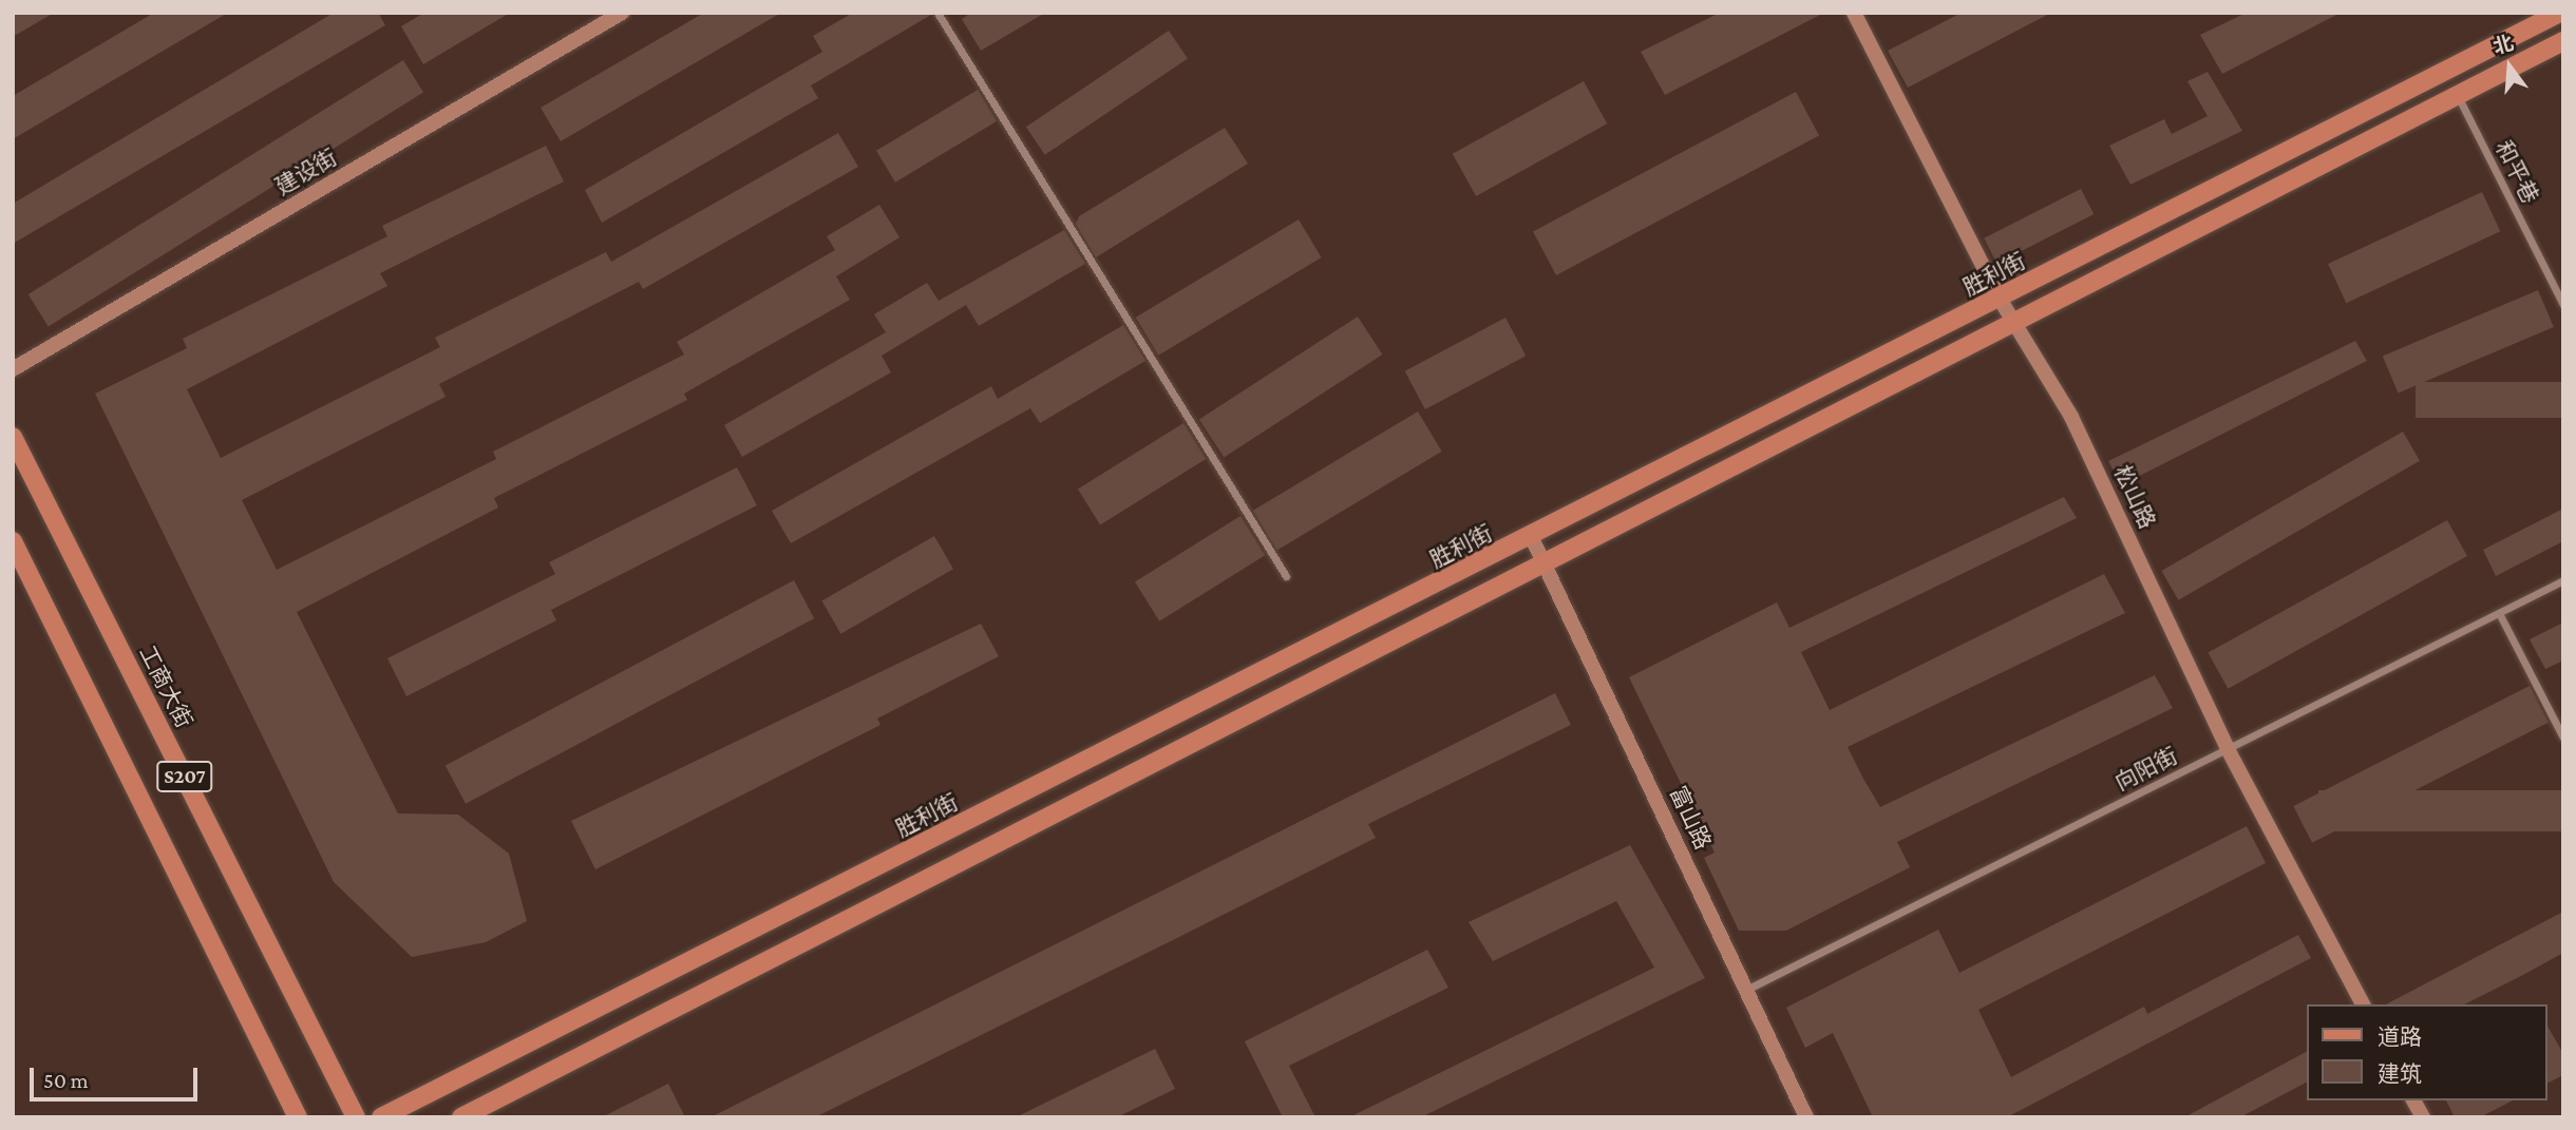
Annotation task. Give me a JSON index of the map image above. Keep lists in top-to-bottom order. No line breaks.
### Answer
{"streets":{"main road":["胜利街","工商大街","S207"],"street":["建设街","和平巷","松山路","向阳街","富山路"]},"crossings":[["胜利街","松山路"],["胜利街","富山路"],["松山路","向阳街"],["向阳街","富山路"]],"legend":["道路","建筑"],"scale_bar":"50 m","north":"top"}
